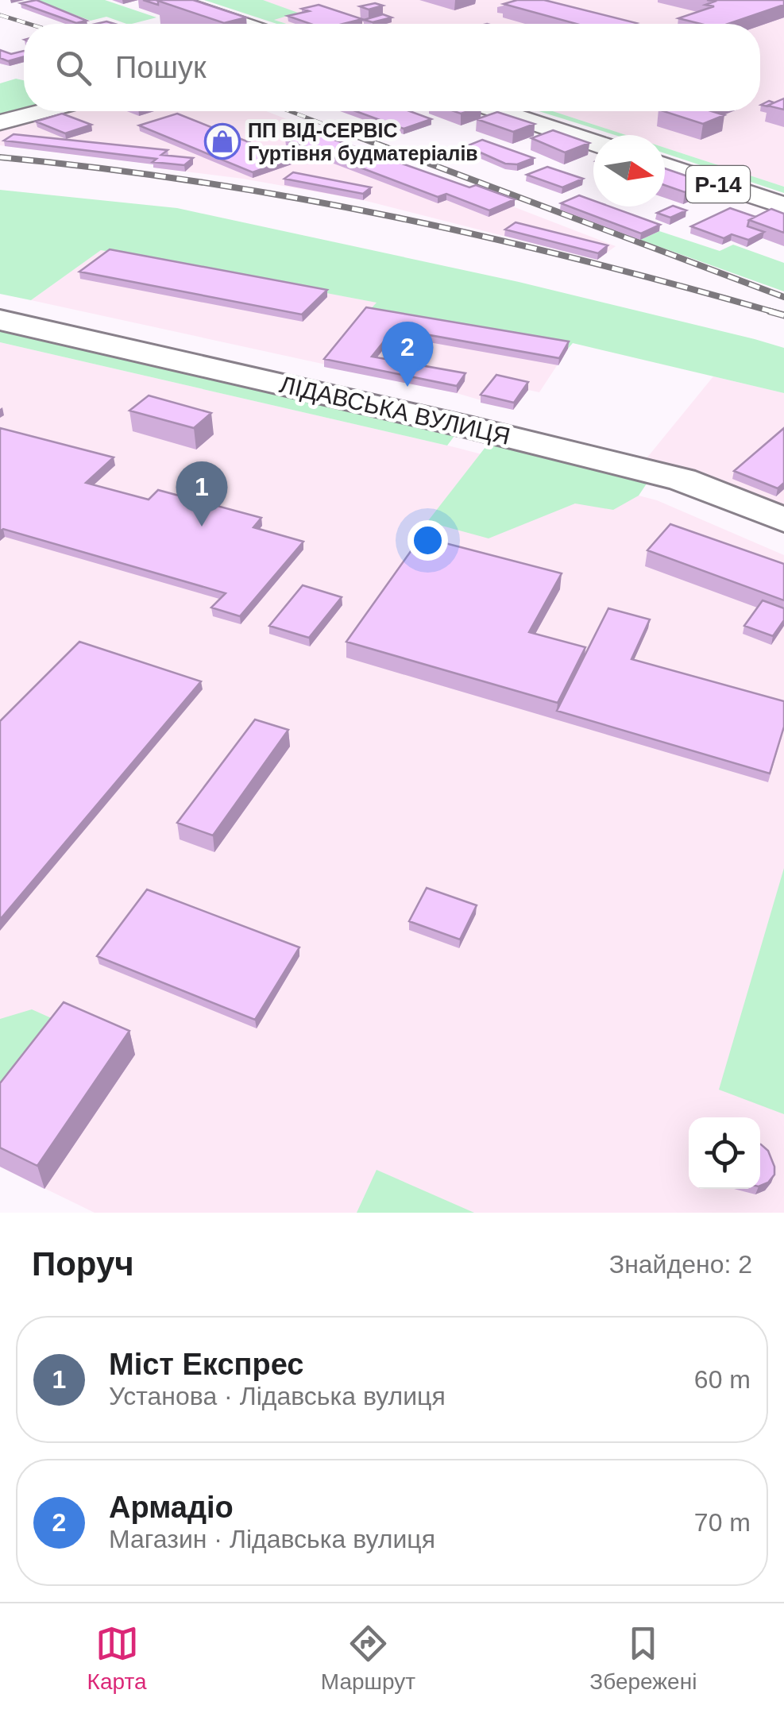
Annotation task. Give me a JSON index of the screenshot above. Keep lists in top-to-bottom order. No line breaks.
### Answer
{"streets":{"main road":["Р-14"],"street":["ЛІДАВСЬКА ВУЛИЦЯ"]},"places":{"shop":["ПП ВІД-СЕРВІС Гуртівня будматеріалів"]},"north":"right","page":{"search":"Пошук","pins":["2","1"],"heading":["Поруч","Знайдено: 2"],"list":[{"mark":"1","name":"Міст Експрес","note":"Установа · Лідавська вулиця","value":"60 m"},{"mark":"2","name":"Армадіо","note":"Магазин · Лідавська вулиця","value":"70 m"}],"nav":["Карта","Маршрут","Збережені"]}}
